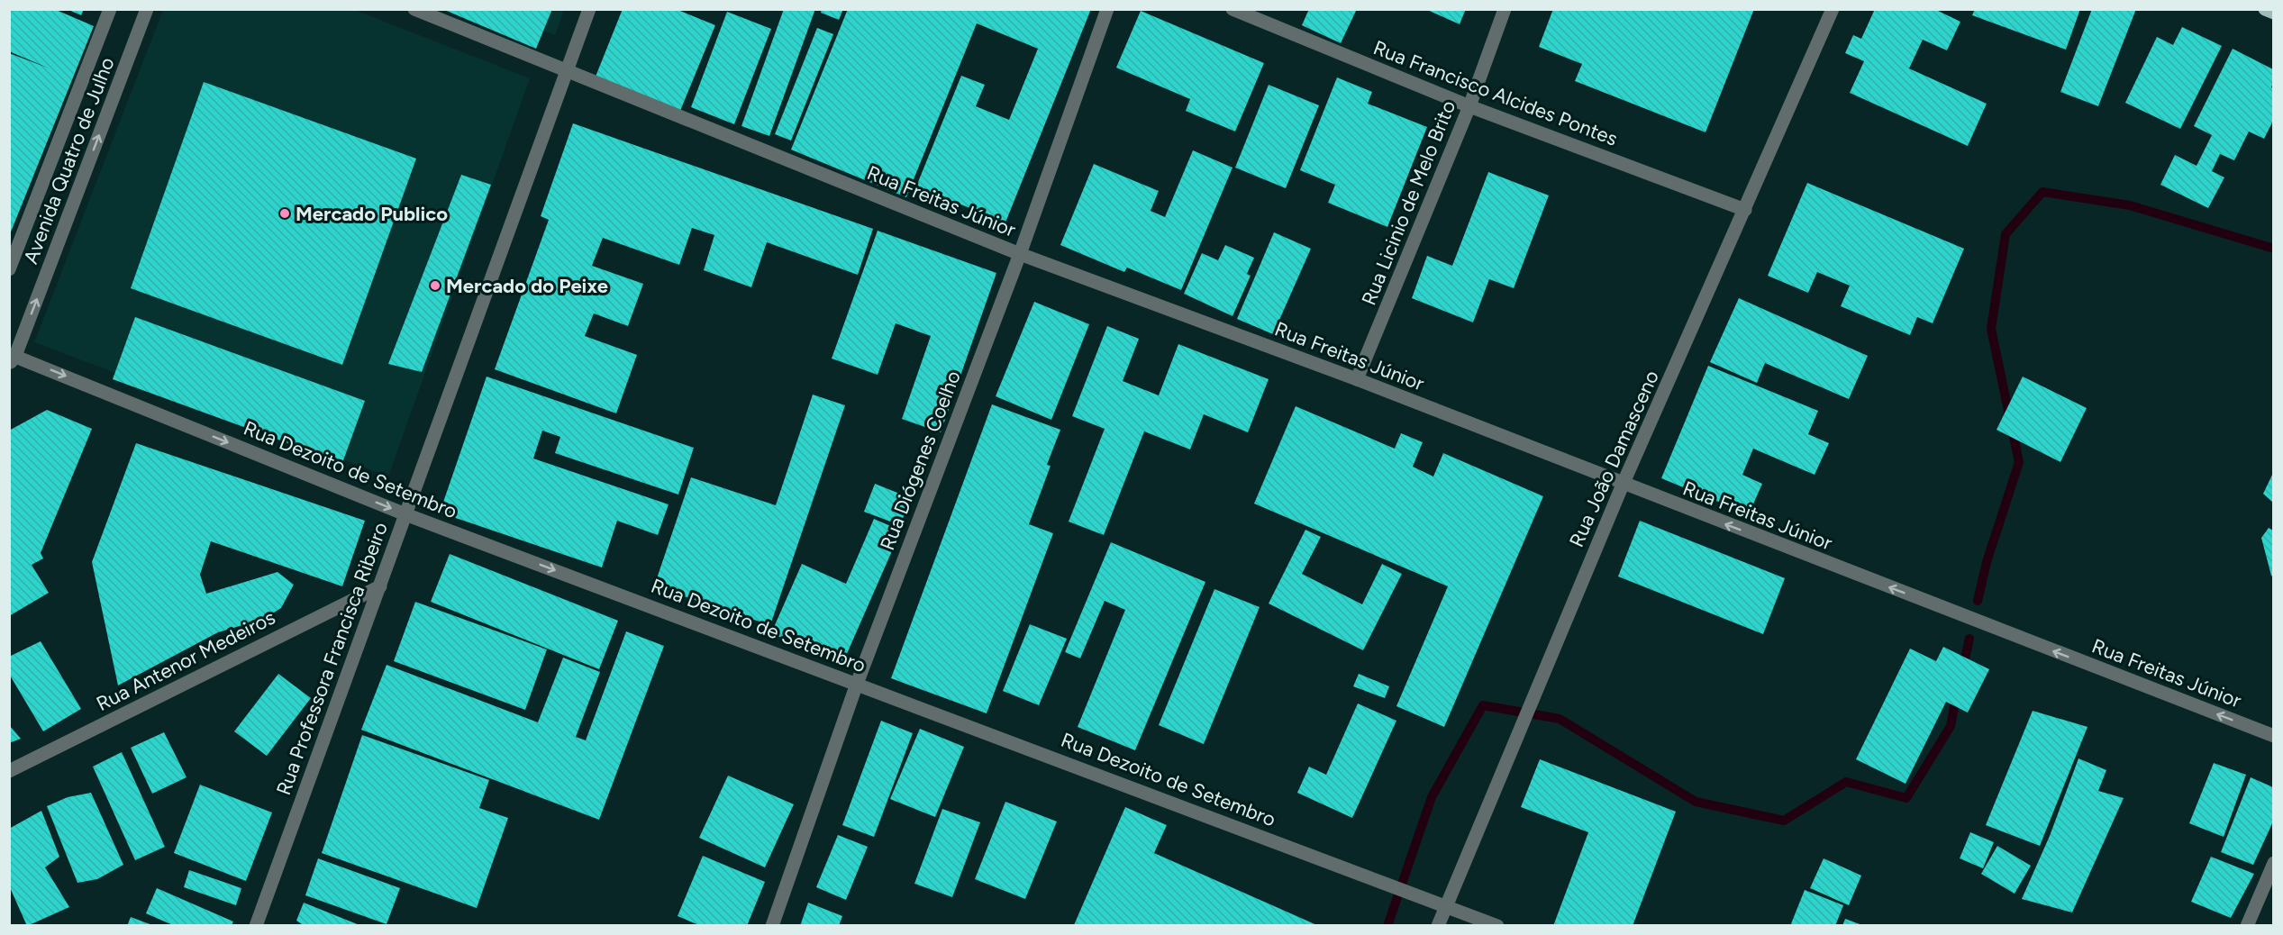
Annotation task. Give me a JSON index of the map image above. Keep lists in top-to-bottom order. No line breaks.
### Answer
{"streets":{"street":["Rua Francisco Alcides Pontes","Avenida Quatro de Julho","Rua Freitas Júnior","Rua Licinio de Melo Brito","Rua João Damasceno","Rua Diógenes Coelho","Rua Dezoito de Setembro","Rua Professora Francisca Ribeiro","Rua Antenor Medeiros"]},"crossings":[["Rua Francisco Alcides Pontes","Rua Licinio de Melo Brito"],["Rua Francisco Alcides Pontes","Rua João Damasceno"],["Avenida Quatro de Julho","Rua Dezoito de Setembro"],["Rua Freitas Júnior","Rua Licinio de Melo Brito"],["Rua Freitas Júnior","Rua João Damasceno"],["Rua Freitas Júnior","Rua Diógenes Coelho"],["Rua Freitas Júnior","Rua Professora Francisca Ribeiro"],["Rua João Damasceno","Rua Dezoito de Setembro"],["Rua Diógenes Coelho","Rua Dezoito de Setembro"],["Rua Dezoito de Setembro","Rua Professora Francisca Ribeiro"],["Rua Professora Francisca Ribeiro","Rua Antenor Medeiros"]],"one_way":["Rua Dezoito de Setembro"],"places":["Mercado Publico","Mercado do Peixe"]}
